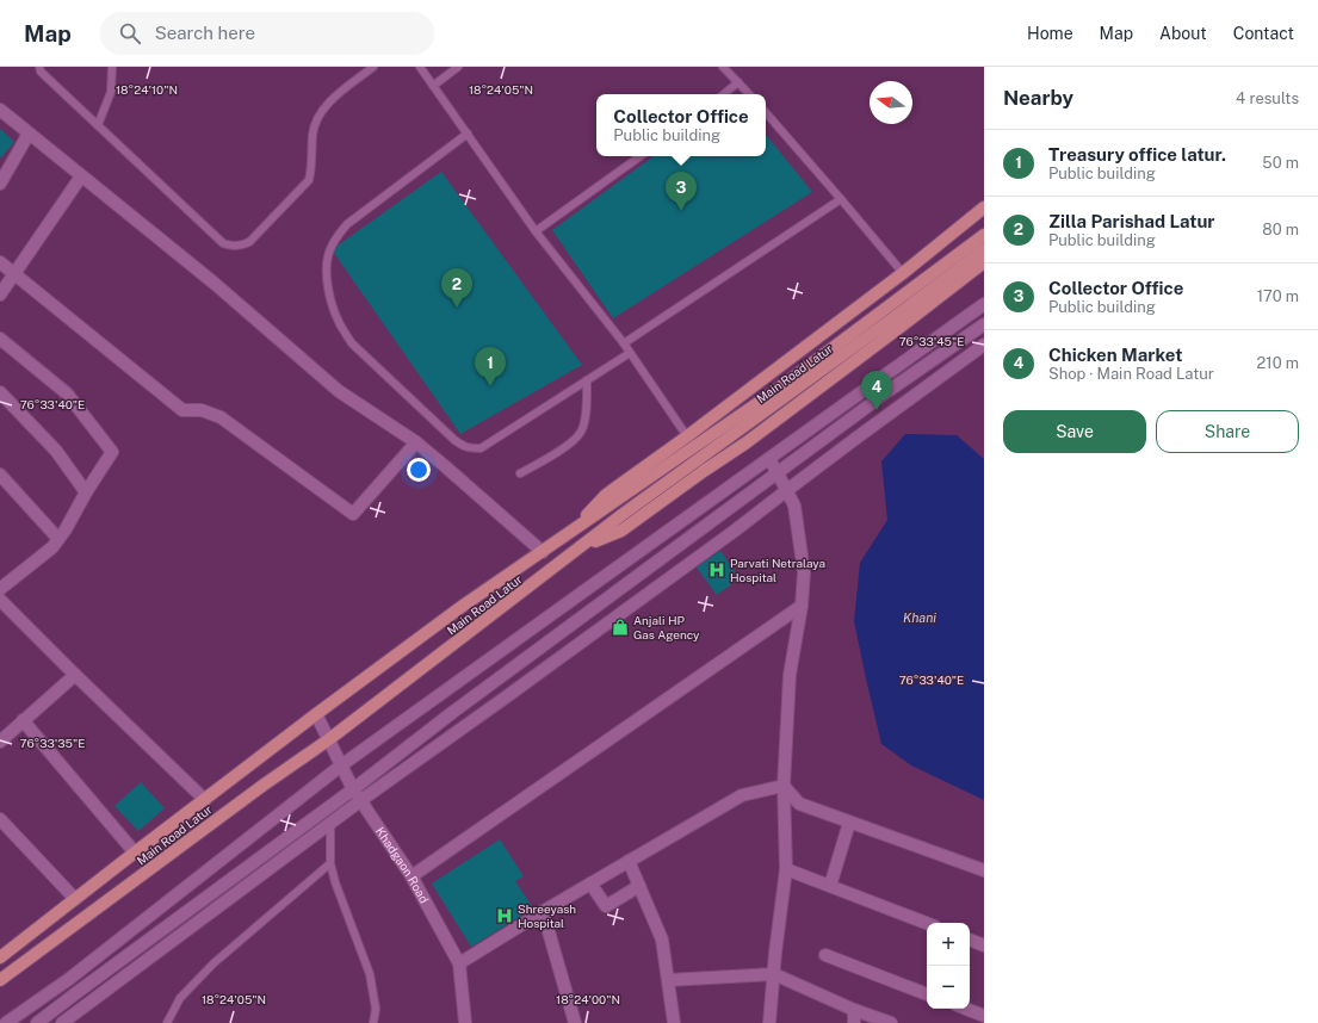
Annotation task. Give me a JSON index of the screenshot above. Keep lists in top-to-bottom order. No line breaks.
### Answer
{"streets":{"main road":["Main Road Latur"],"street":["Khadgaon Road"]},"crossings":[["Main Road Latur","Khadgaon Road"]],"water":["Khani"],"places":{"hospital":["Parvati Netralaya Hospital","Shreeyash Hospital"],"shop":["Anjali HP Gas Agency"]},"north":"left","page":{"header":"Map","search":"Search here","nav":["Home","Map","About","Contact"],"heading":["Nearby","4 results"],"popup":["Collector Office","Public building"],"list":[{"mark":"1","name":"Treasury office latur.","note":"Public building","value":"50 m"},{"mark":"2","name":"Zilla Parishad Latur","note":"Public building","value":"80 m"},{"mark":"3","name":"Collector Office","note":"Public building","value":"170 m"},{"mark":"4","name":"Chicken Market","note":"Shop · Main Road Latur","value":"210 m"}],"pins":["3","2","1","4"],"buttons":["Save","Share"],"map_buttons":["+","−"]},"coordinates":["18°24'10\"N","18°24'05\"N","76°33'45\"E","76°33'40\"E","76°33'35\"E","18°24'00\"N"]}
